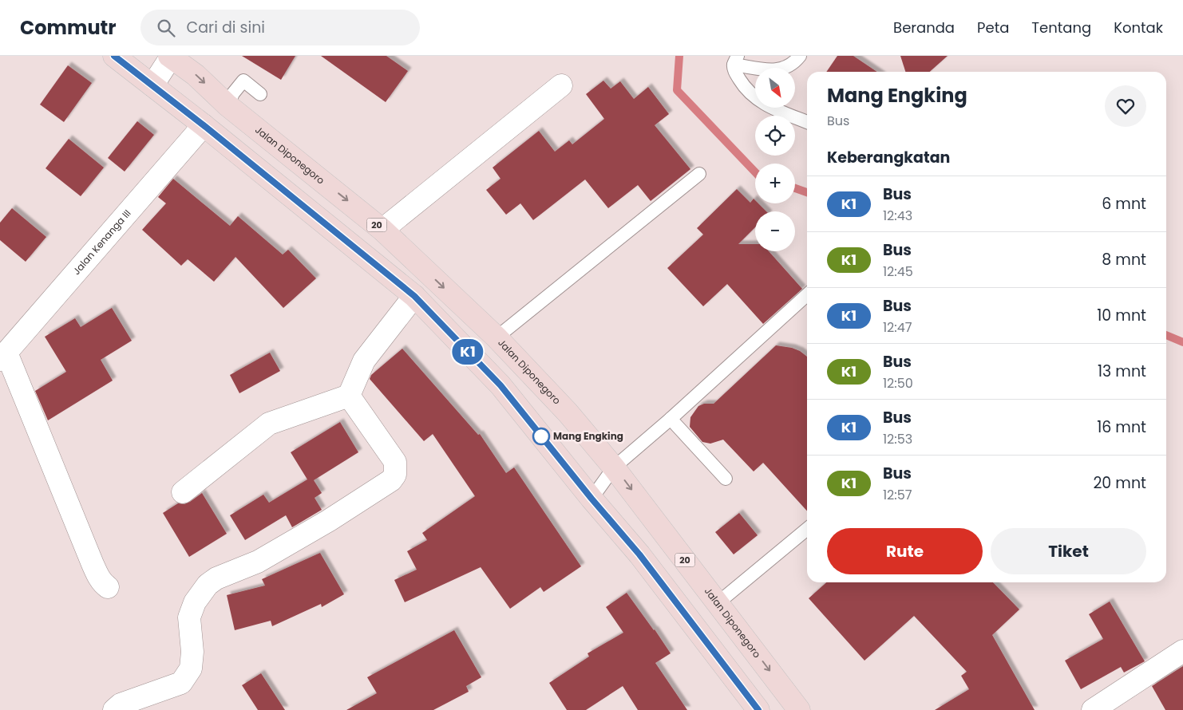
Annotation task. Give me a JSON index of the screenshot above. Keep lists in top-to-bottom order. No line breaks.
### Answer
{"streets":{"highway":["Jalan Diponegoro","20"],"street":["Jalan Kenanga III"]},"places":["Mang Engking"],"lines":["bus line K1"],"north":"bottom right","page":{"header":"Commutr","search":"Cari di sini","nav":["Beranda","Peta","Tentang","Kontak"],"on_map":"K1","map_buttons":["+","−"],"heading":[["Mang Engking","Bus"],"Keberangkatan"],"list":[{"mark":"K1","name":"Bus","note":"12:43","value":"6 mnt"},{"mark":"K1","name":"Bus","note":"12:45","value":"8 mnt"},{"mark":"K1","name":"Bus","note":"12:47","value":"10 mnt"},{"mark":"K1","name":"Bus","note":"12:50","value":"13 mnt"},{"mark":"K1","name":"Bus","note":"12:53","value":"16 mnt"},{"mark":"K1","name":"Bus","note":"12:57","value":"20 mnt"}],"buttons":["Rute","Tiket"]}}
